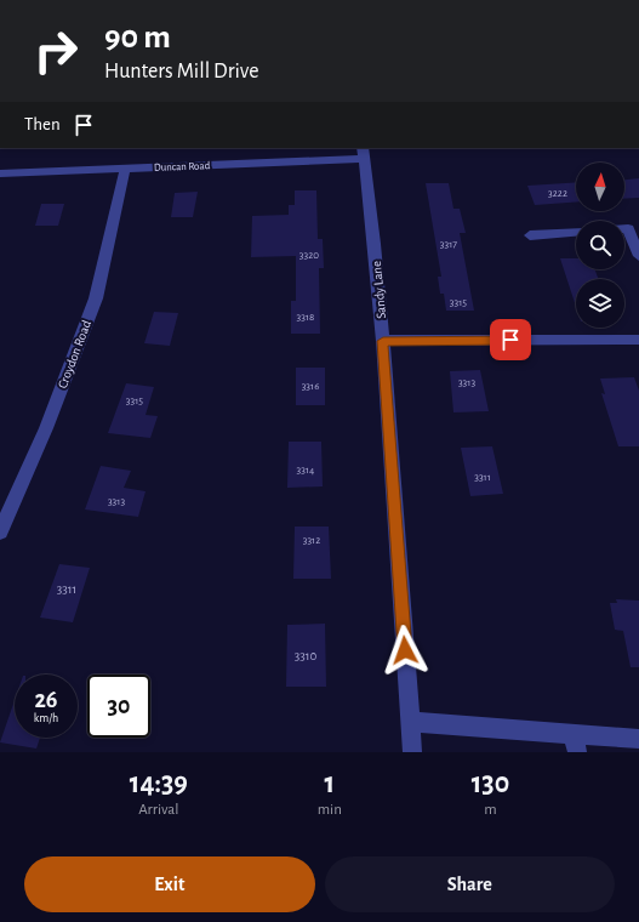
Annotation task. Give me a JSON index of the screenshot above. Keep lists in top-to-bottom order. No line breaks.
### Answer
{"streets":{"street":["Duncan Road","Sandy Lane","Croydon Road"]},"crossings":[["Duncan Road","Sandy Lane"],["Duncan Road","Croydon Road"]],"house_numbers":["3222","3317","3320","3315","3318","3313","3316","3315","3314","3311","3313","3312","3311","3310"],"north":"top","page":{"turn":["90 m","Hunters Mill Drive"],"then":"Then","speed":"26 km/h","limit":"30","eta":["14:39","Arrival","1","min","130","m"],"buttons":["Exit","Share"]}}
